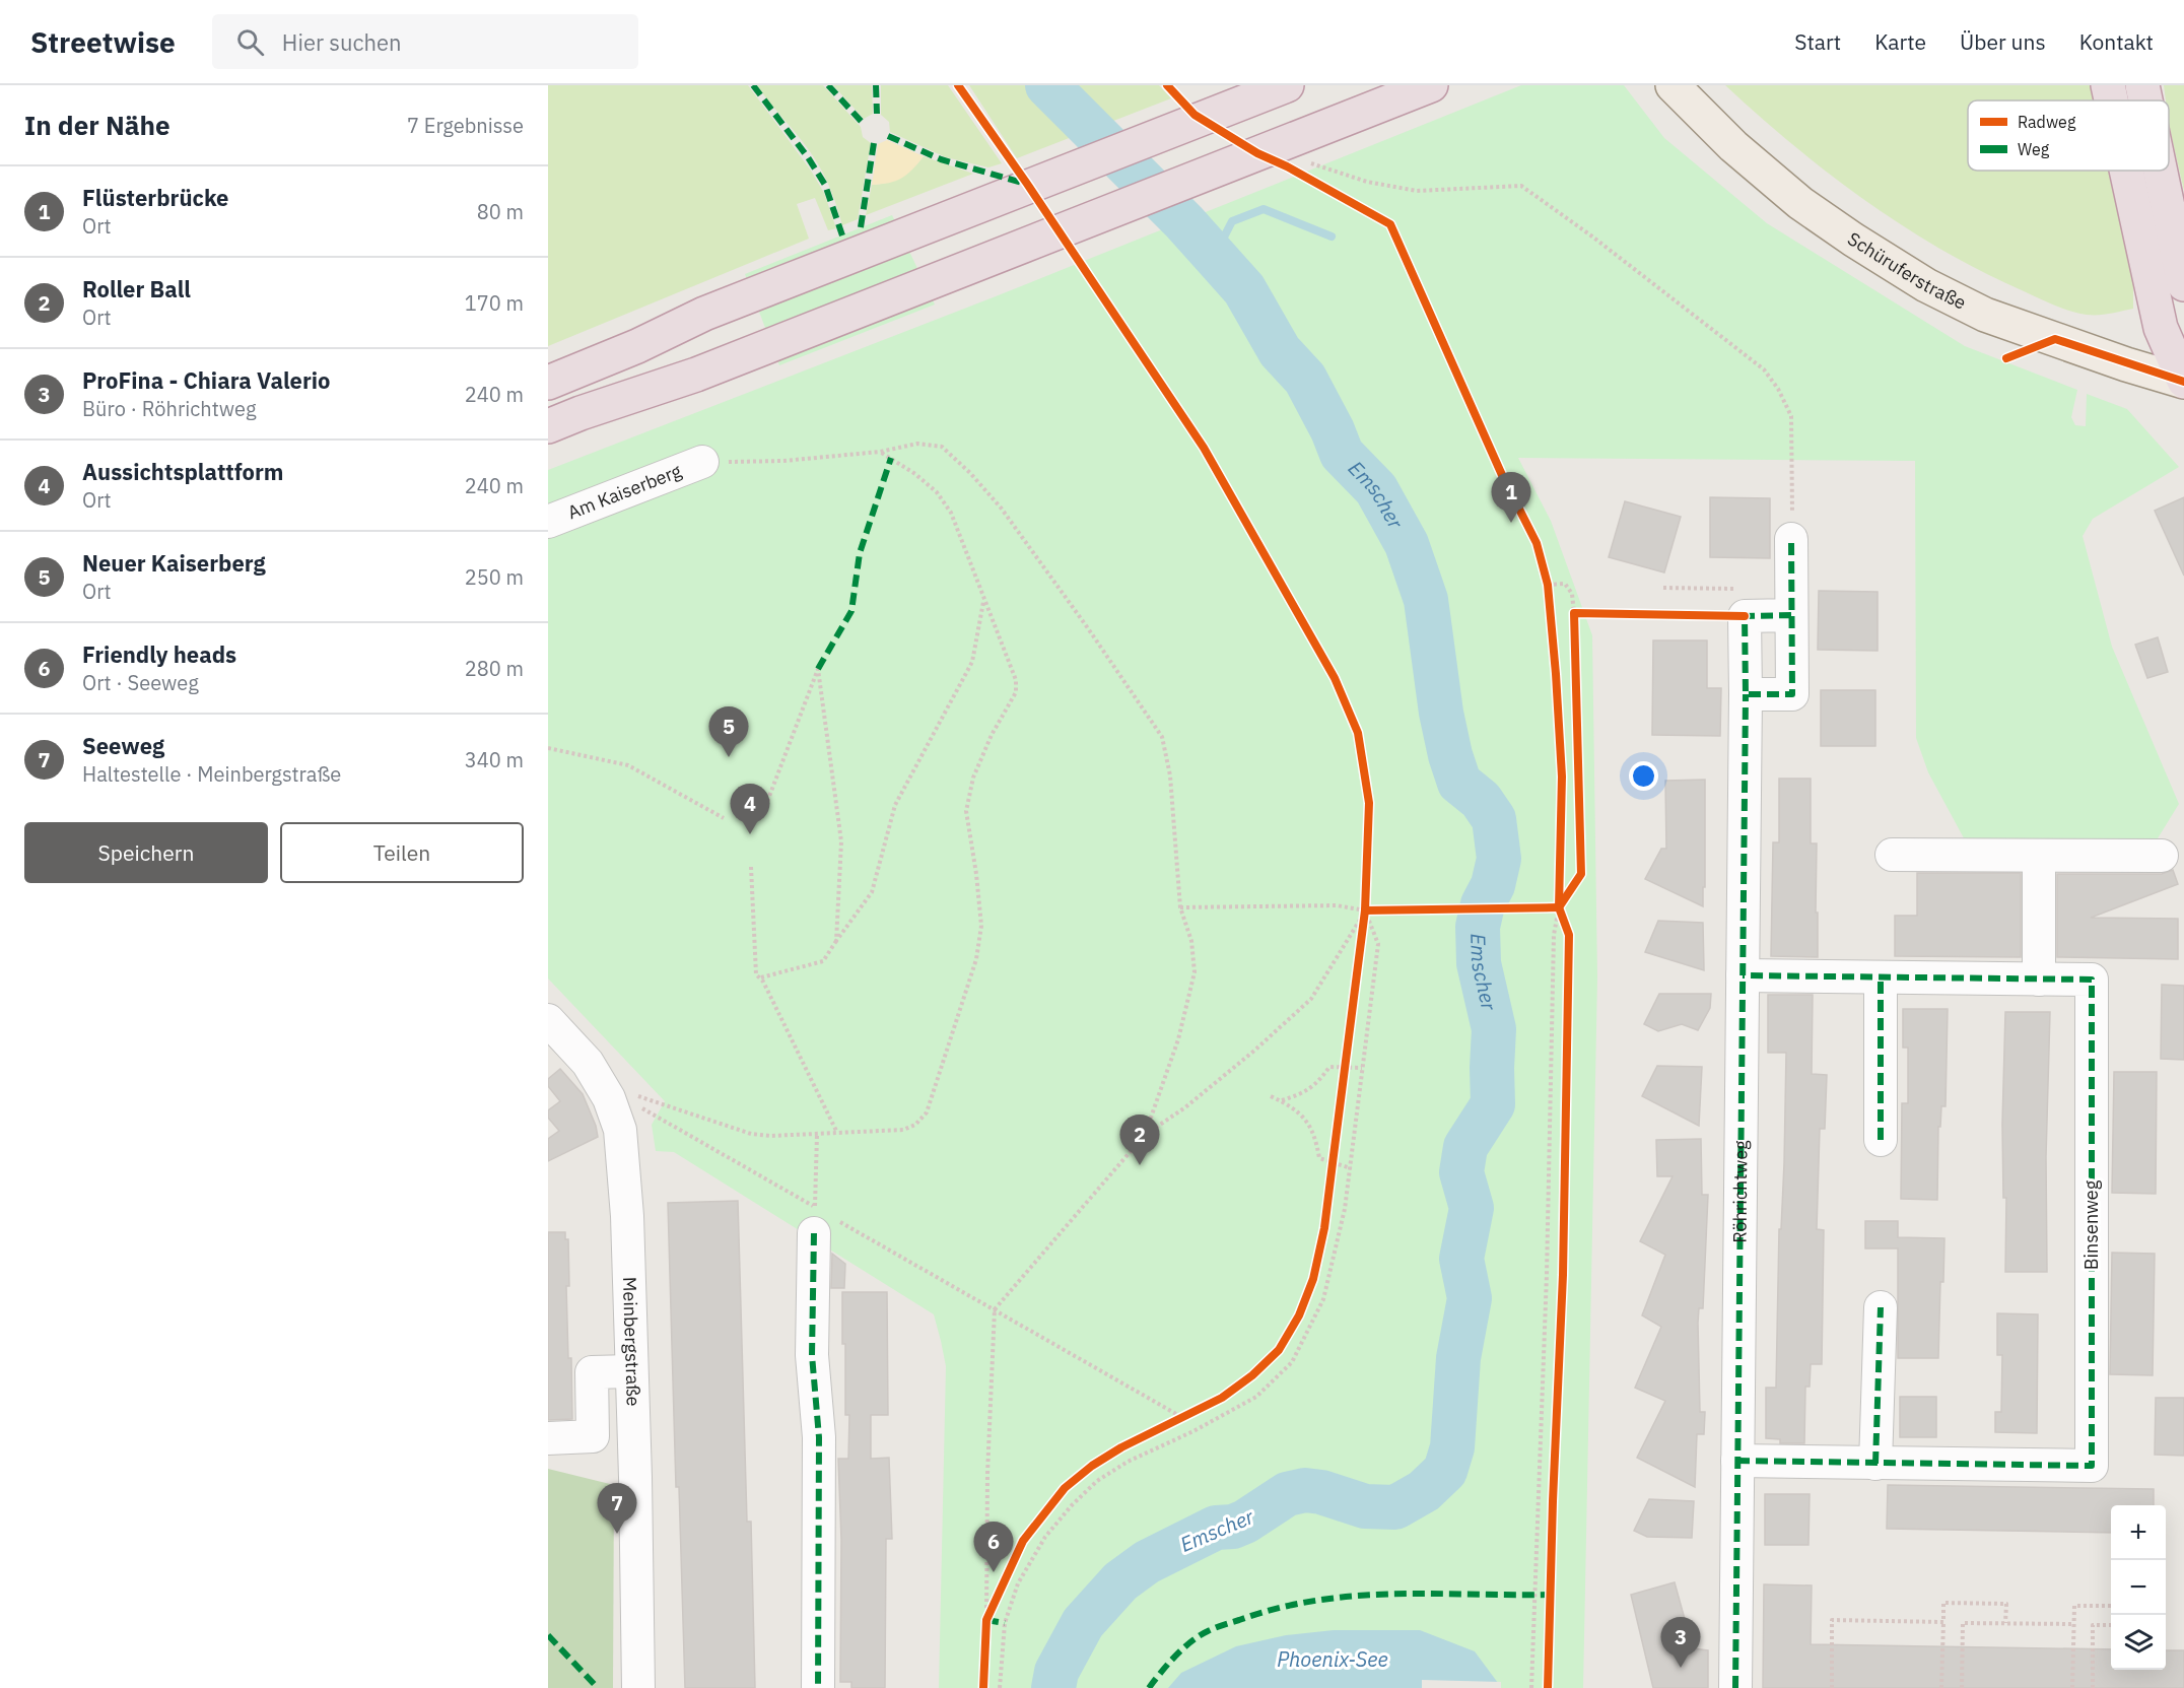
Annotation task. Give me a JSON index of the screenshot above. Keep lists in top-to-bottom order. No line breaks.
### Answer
{"streets":{"main road":["Schüruferstraße"],"street":["Am Kaiserberg","Röhrichtweg","Binsenweg","Meinbergstraße"]},"crossings":[["Röhrichtweg","Binsenweg"]],"water":["Emscher","Phoenix-See"],"legend":["Radweg","Weg"],"page":{"header":"Streetwise","search":"Hier suchen","nav":["Start","Karte","Über uns","Kontakt"],"heading":["In der Nähe","7 Ergebnisse"],"list":[{"mark":"1","name":"Flüsterbrücke","note":"Ort","value":"80 m"},{"mark":"2","name":"Roller Ball","note":"Ort","value":"170 m"},{"mark":"3","name":"ProFina - Chiara Valerio","note":"Büro · Röhrichtweg","value":"240 m"},{"mark":"4","name":"Aussichtsplattform","note":"Ort","value":"240 m"},{"mark":"5","name":"Neuer Kaiserberg","note":"Ort","value":"250 m"},{"mark":"6","name":"Friendly heads","note":"Ort · Seeweg","value":"280 m"},{"mark":"7","name":"Seeweg","note":"Haltestelle · Meinbergstraße","value":"340 m"}],"pins":["1","5","4","2","7","6","3"],"buttons":["Speichern","Teilen"],"map_buttons":["+","−"]}}
